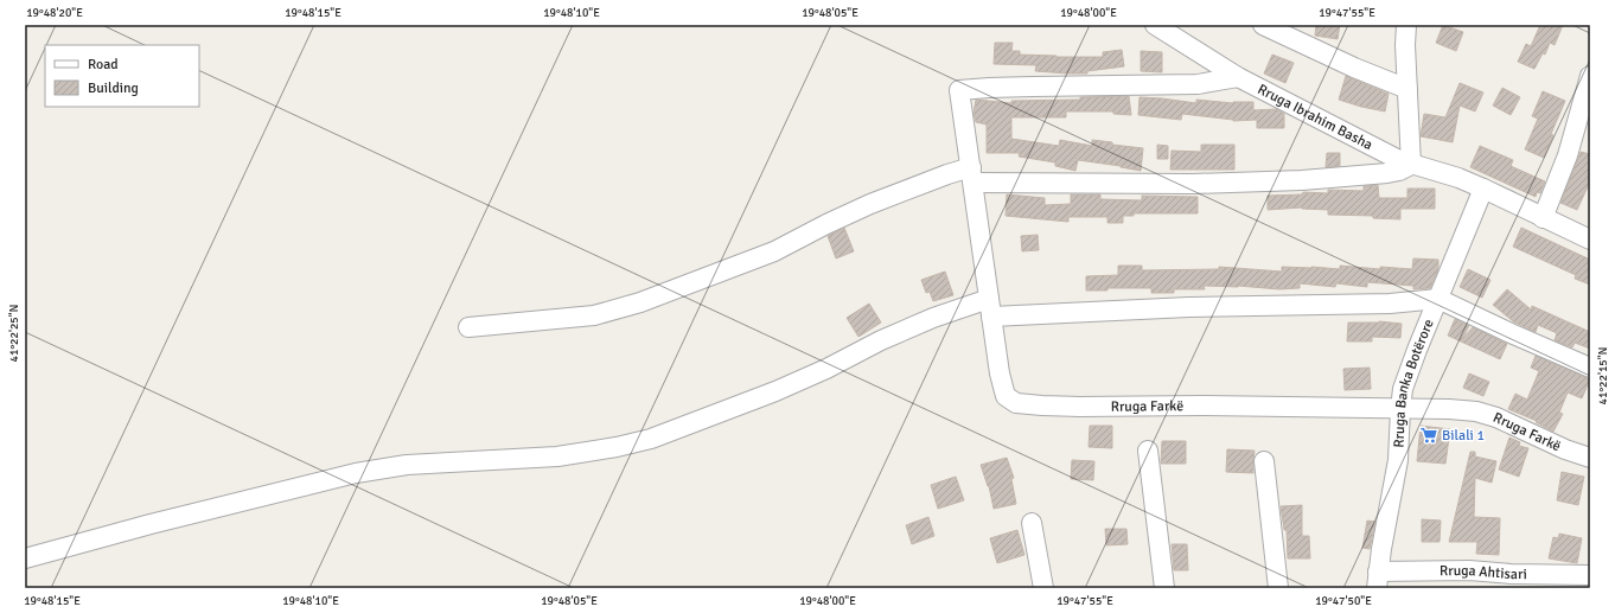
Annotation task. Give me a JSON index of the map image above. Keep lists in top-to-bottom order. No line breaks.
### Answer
{"streets":{"street":["Rruga Ibrahim Basha","Rruga Banka Botërore","Rruga Farkë","Rruga Ahtisari"]},"crossings":[["Rruga Ibrahim Basha","Rruga Banka Botërore"],["Rruga Ibrahim Basha","Rruga Farkë"],["Rruga Banka Botërore","Rruga Farkë"],["Rruga Banka Botërore","Rruga Ahtisari"]],"places":{"supermarket":["Bilali 1"]},"legend":["Road","Building"],"coordinates":["19°48'20\"E","19°48'15\"E","19°48'10\"E","19°48'05\"E","19°48'00\"E","19°47'55\"E","41°22'25\"N","41°22'15\"N","19°47'50\"E"]}
